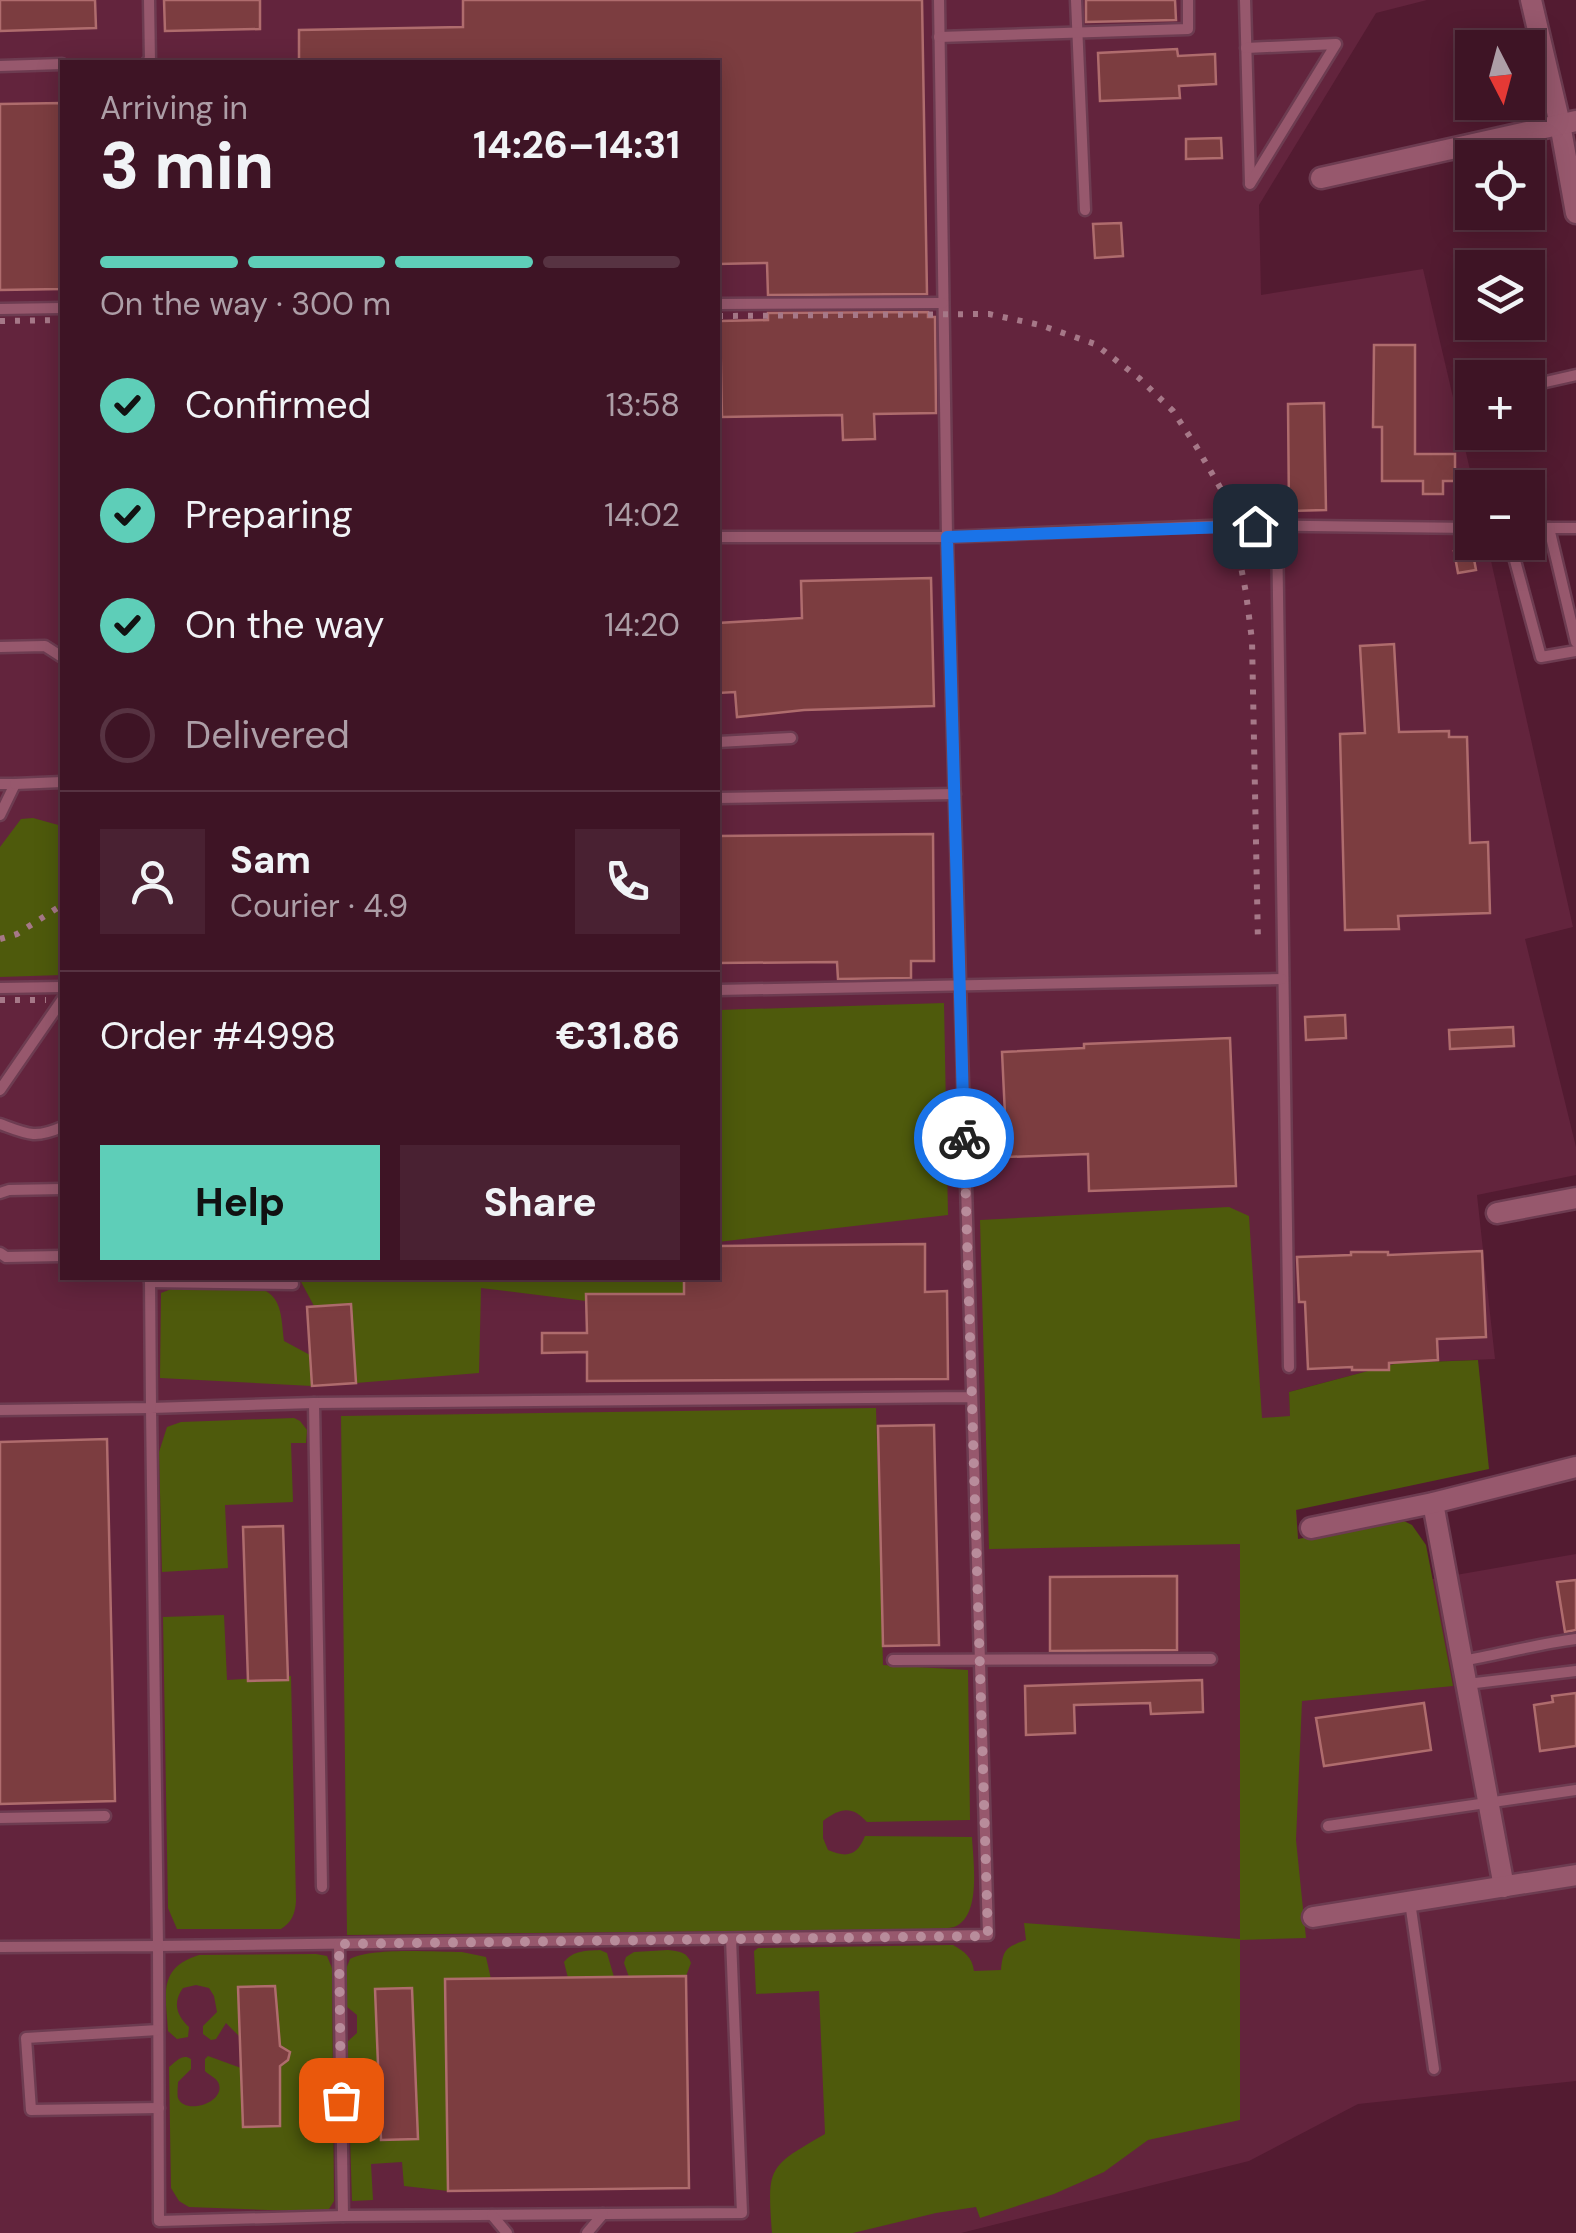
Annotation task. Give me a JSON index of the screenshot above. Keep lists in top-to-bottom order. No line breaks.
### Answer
{"north":"bottom","page":{"map_buttons":["+","−"],"heading":["3 min","Arriving in","14:26–14:31"],"panel":["Sam","Courier · 4.9","Order #4998","€31.86"],"bar":"On the way · 300 m","list":[["Confirmed","13:58"],["Preparing","14:02"],["On the way","14:20"],"Delivered"],"buttons":["Help","Share"]}}
